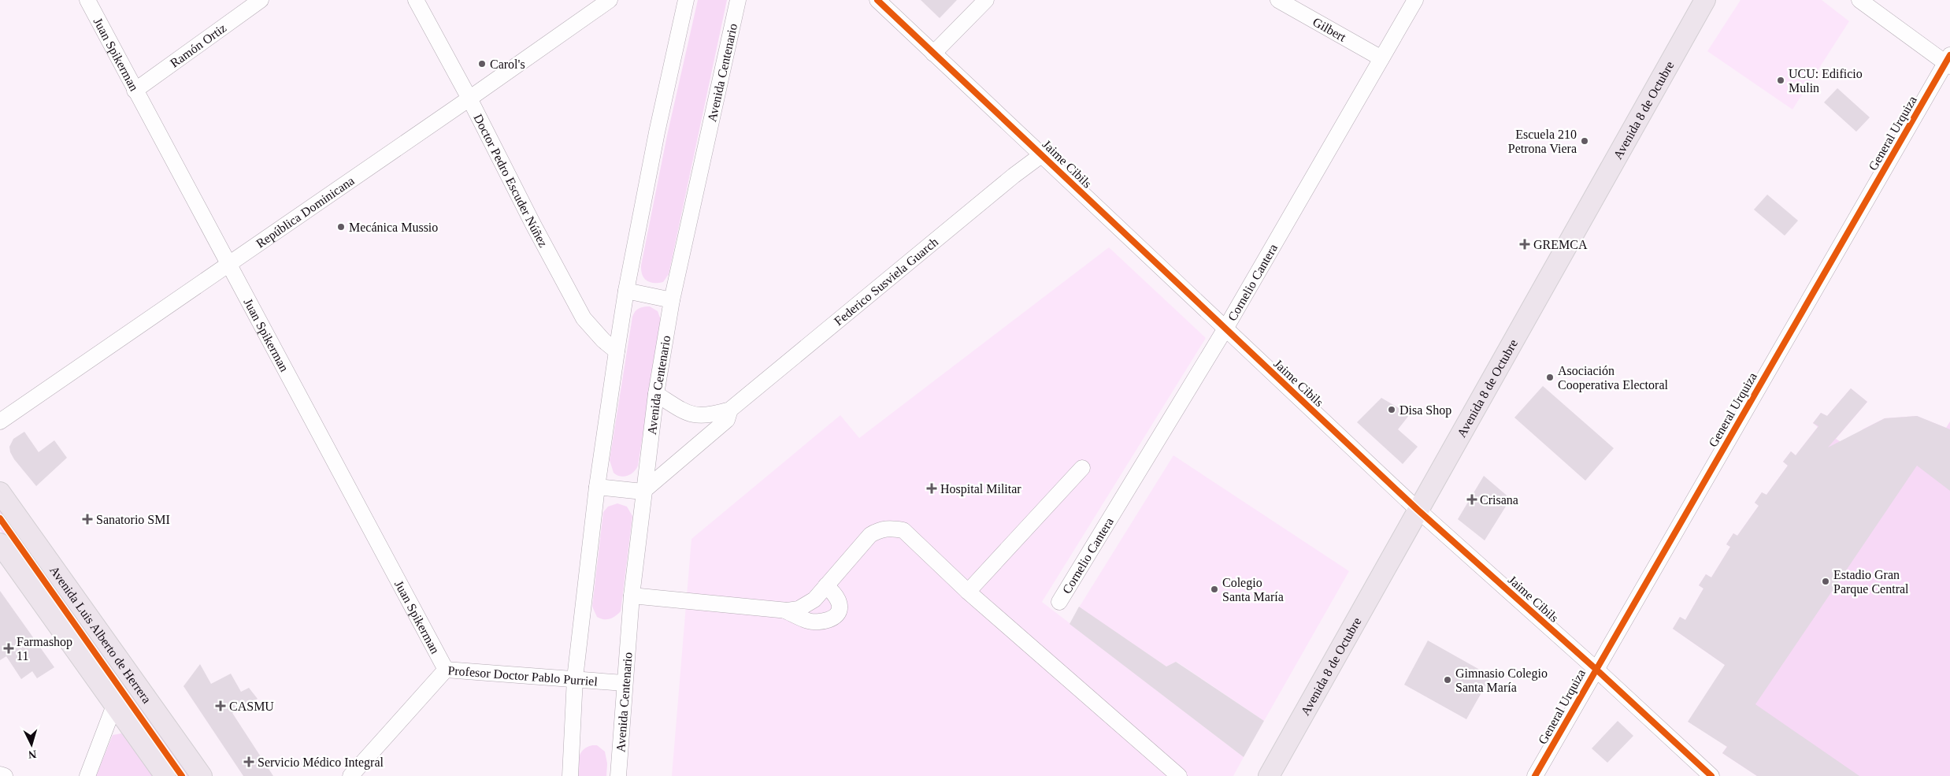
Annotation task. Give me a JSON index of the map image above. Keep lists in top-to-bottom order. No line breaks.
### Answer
{"streets":{"main road":["Avenida 8 de Octubre","Avenida Luis Alberto de Herrera"],"street":["Gilbert","Ramón Ortiz","Juan Spikerman","Avenida Centenario","General Urquiza","Jaime Cibils","Doctor Pedro Escuder Núñez","República Dominicana","Federico Susviela Guarch","Cornelio Cantera","Profesor Doctor Pablo Purriel"]},"crossings":[["Gilbert","Cornelio Cantera"],["Ramón Ortiz","Juan Spikerman"],["Juan Spikerman","República Dominicana"],["Juan Spikerman","Profesor Doctor Pablo Purriel"],["Avenida Centenario","Federico Susviela Guarch"],["Avenida Centenario","Profesor Doctor Pablo Purriel"],["Avenida 8 de Octubre","Jaime Cibils"],["General Urquiza","Jaime Cibils"],["Jaime Cibils","Federico Susviela Guarch"],["Jaime Cibils","Cornelio Cantera"],["Doctor Pedro Escuder Núñez","República Dominicana"]],"places":{"other":["Carol's","UCU: Edificio Mulin","Escuela 210 Petrona Viera","Mecánica Mussio","Asociación Cooperativa Electoral","Disa Shop","Estadio Gran Parque Central","Colegio Santa María","Gimnasio Colegio Santa María"],"health":["GREMCA","Hospital Militar","Crisana","Sanatorio SMI","Farmashop 11","CASMU","Servicio Médico Integral"]},"north":"bottom"}
